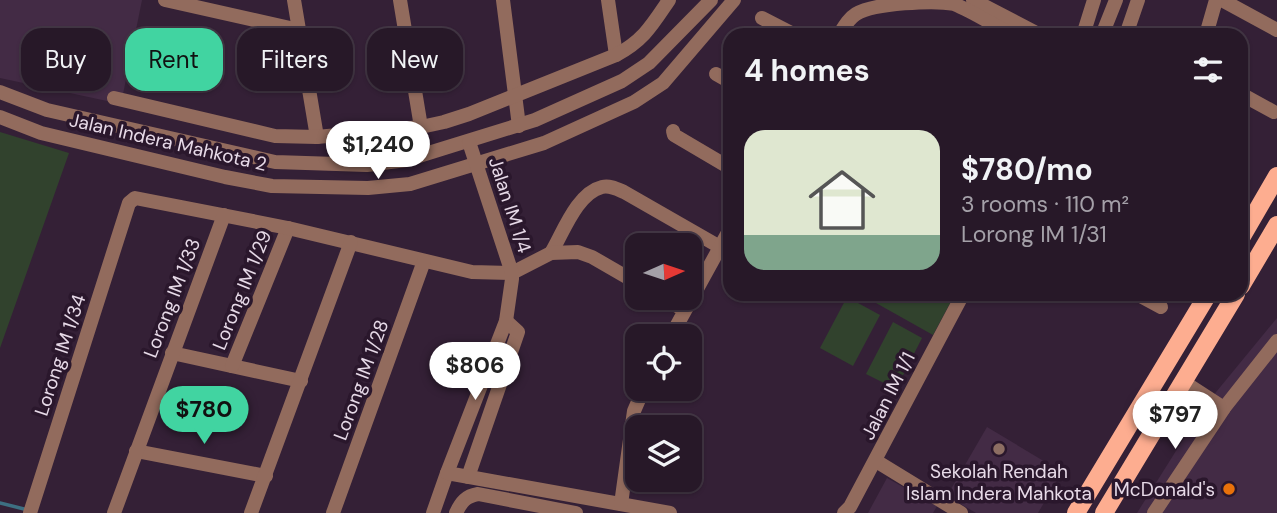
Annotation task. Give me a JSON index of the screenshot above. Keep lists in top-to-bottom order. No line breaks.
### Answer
{"streets":{"street":["Jalan Indera Mahkota 2","Jalan IM 1/4","Lorong IM 1/29","Lorong IM 1/33","Lorong IM 1/34","Lorong IM 1/28","Jalan IM 1/1"]},"crossings":[["Jalan Indera Mahkota 2","Jalan IM 1/4"],["Lorong IM 1/33","Lorong IM 1/34"]],"places":["Sekolah Rendah Islam Indera Mahkota","McDonald's"],"north":"right","page":{"chip":["Buy","Rent","Filters","New"],"heading":"4 homes","list":[{"name":"$780/mo","note":"3 rooms · 110 m² · Lorong IM 1/31"}],"price":["$1,240","$806","$780","$797"]}}
